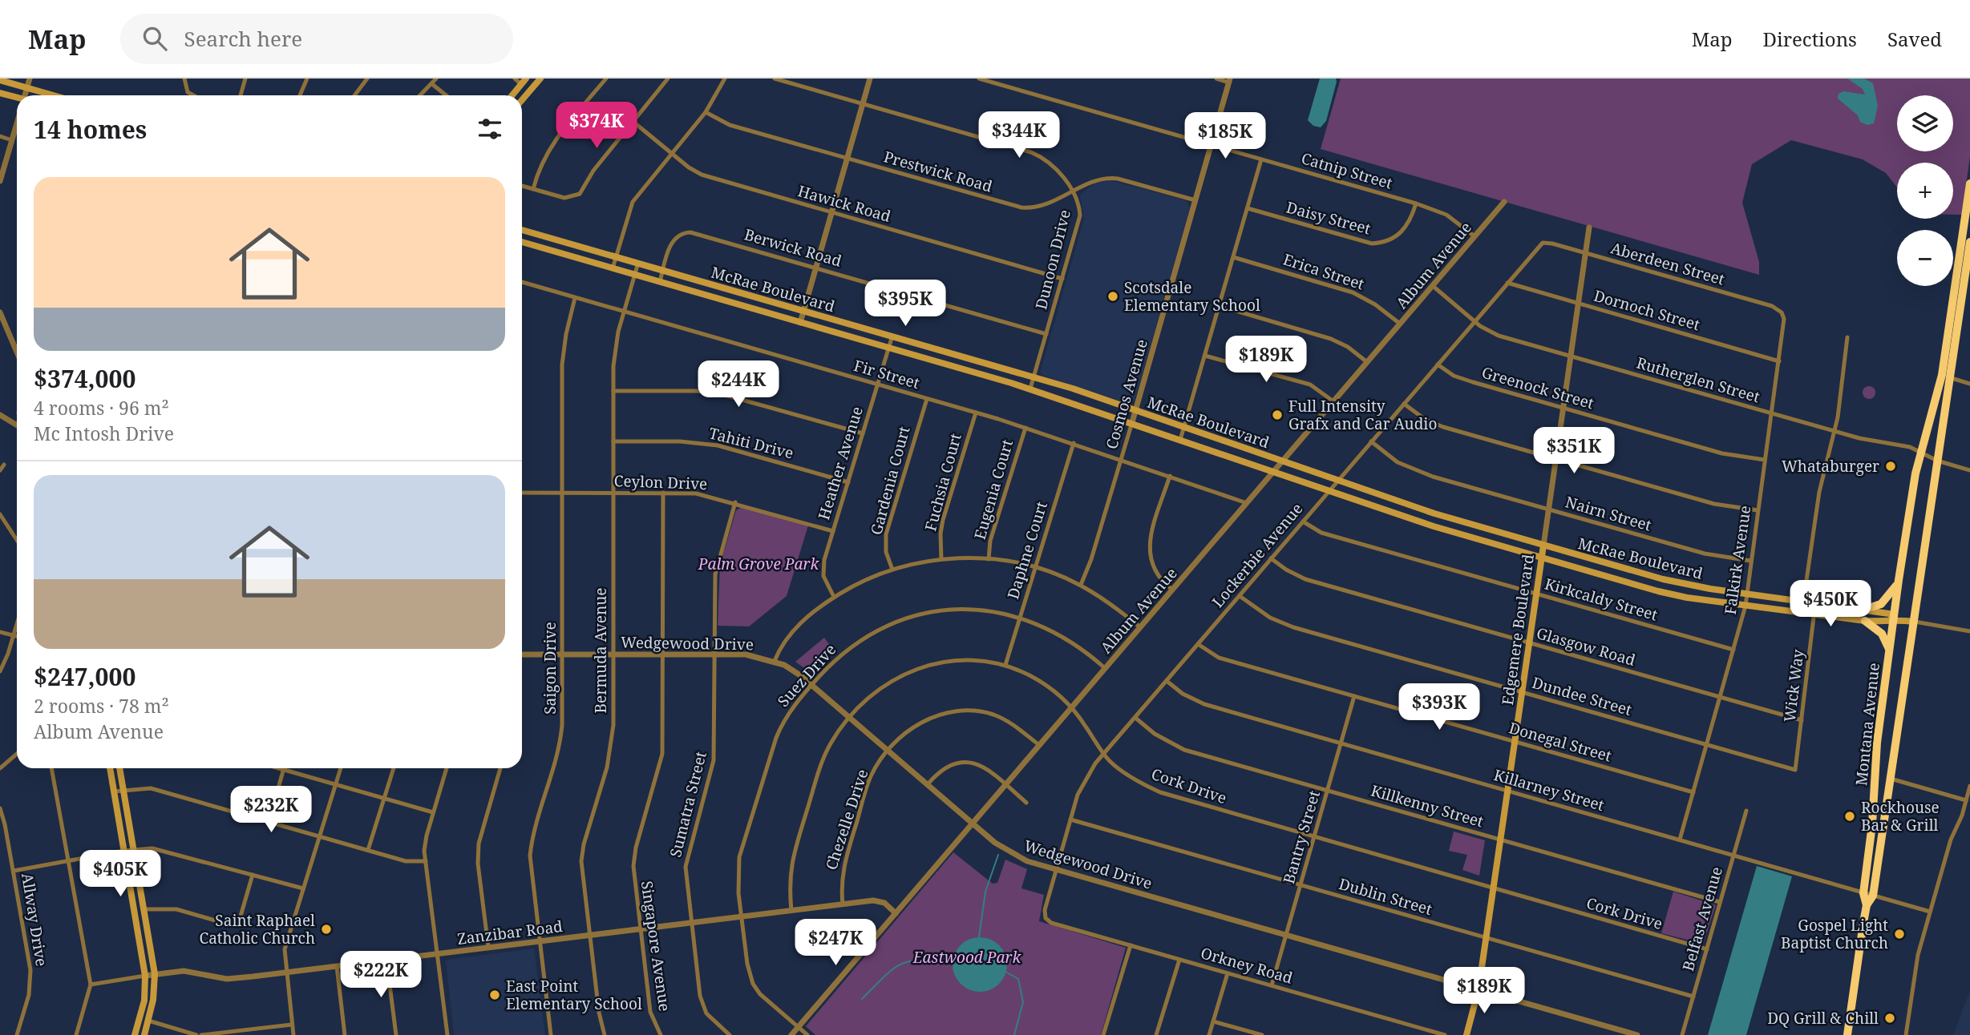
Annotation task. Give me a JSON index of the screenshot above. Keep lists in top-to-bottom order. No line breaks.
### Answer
{"streets":{"highway":["Montana Avenue"],"main road":["McRae Boulevard","Edgemere Boulevard"],"street":["Catnip Street","Prestwick Road","Hawick Road","Daisy Street","Berwick Road","Dunoon Drive","Aberdeen Street","Album Avenue","Erica Street","Dornoch Street","Fir Street","Rutherglen Street","Greenock Street","Cosmos Avenue","Tahiti Drive","Heather Avenue","Gardenia Court","Ceylon Drive","Fuchsia Court","Eugenia Court","Nairn Street","Daphne Court","Lockerbie Avenue","Falkirk Avenue","Kirkcaldy Street","Wedgewood Drive","Glasgow Road","Bermuda Avenue","Saigon Drive","Suez Drive","Wick Way","Dundee Street","Donegal Street","Cork Drive","Killarney Street","Sumatra Street","Killkenny Street","Chezelle Drive","Bantry Street","Dublin Street","Belfast Avenue","Allway Drive","Zanzibar Road","Singapore Avenue","Orkney Road"]},"crossings":[["Catnip Street","Daisy Street"],["Catnip Street","Album Avenue"],["Catnip Street","Cosmos Avenue"],["Prestwick Road","Dunoon Drive"],["Prestwick Road","Cosmos Avenue"],["Hawick Road","Dunoon Drive"],["Berwick Road","Dunoon Drive"],["Berwick Road","McRae Boulevard"],["Dunoon Drive","McRae Boulevard"],["Aberdeen Street","Lockerbie Avenue"],["Aberdeen Street","Falkirk Avenue"],["Aberdeen Street","Edgemere Boulevard"],["Album Avenue","Erica Street"],["Album Avenue","McRae Boulevard"],["Album Avenue","Fir Street"],["Album Avenue","Rutherglen Street"],["Album Avenue","Wedgewood Drive"],["Album Avenue","Suez Drive"],["Album Avenue","Cork Drive"],["Album Avenue","Chezelle Drive"],["Album Avenue","Zanzibar Road"],["McRae Boulevard","Cosmos Avenue"],["McRae Boulevard","Heather Avenue"],["McRae Boulevard","Lockerbie Avenue"],["McRae Boulevard","Falkirk Avenue"],["McRae Boulevard","Edgemere Boulevard"],["McRae Boulevard","Bermuda Avenue"],["McRae Boulevard","Wick Way"],["McRae Boulevard","Montana Avenue"],["Dornoch Street","Lockerbie Avenue"],["Dornoch Street","Falkirk Avenue"],["Dornoch Street","Edgemere Boulevard"],["Fir Street","Cosmos Avenue"],["Fir Street","Heather Avenue"],["Fir Street","Gardenia Court"],["Fir Street","Fuchsia Court"],["Fir Street","Eugenia Court"],["Fir Street","Daphne Court"],["Fir Street","Bermuda Avenue"],["Fir Street","Saigon Drive"],["Rutherglen Street","Lockerbie Avenue"],["Rutherglen Street","Falkirk Avenue"],["Rutherglen Street","Edgemere Boulevard"],["Rutherglen Street","Montana Avenue"],["Greenock Street","Lockerbie Avenue"],["Greenock Street","Falkirk Avenue"],["Greenock Street","Edgemere Boulevard"],["Tahiti Drive","Heather Avenue"],["Tahiti Drive","Bermuda Avenue"],["Heather Avenue","Ceylon Drive"],["Ceylon Drive","Bermuda Avenue"],["Ceylon Drive","Saigon Drive"],["Ceylon Drive","Sumatra Street"],["Ceylon Drive","Singapore Avenue"],["Nairn Street","Lockerbie Avenue"],["Nairn Street","Falkirk Avenue"],["Nairn Street","Edgemere Boulevard"],["Daphne Court","Suez Drive"],["Daphne Court","Cork Drive"],["Lockerbie Avenue","Kirkcaldy Street"],["Lockerbie Avenue","Wedgewood Drive"],["Lockerbie Avenue","Glasgow Road"],["Lockerbie Avenue","Dundee Street"],["Lockerbie Avenue","Donegal Street"],["Lockerbie Avenue","Cork Drive"],["Lockerbie Avenue","Killarney Street"],["Lockerbie Avenue","Killkenny Street"],["Lockerbie Avenue","Dublin Street"],["Lockerbie Avenue","Orkney Road"],["Falkirk Avenue","Kirkcaldy Street"],["Falkirk Avenue","Glasgow Road"],["Falkirk Avenue","Dundee Street"],["Falkirk Avenue","Donegal Street"],["Falkirk Avenue","Killarney Street"],["Kirkcaldy Street","Edgemere Boulevard"],["Edgemere Boulevard","Wedgewood Drive"],["Edgemere Boulevard","Glasgow Road"],["Edgemere Boulevard","Dundee Street"],["Edgemere Boulevard","Donegal Street"],["Edgemere Boulevard","Cork Drive"],["Edgemere Boulevard","Killarney Street"],["Edgemere Boulevard","Killkenny Street"],["Edgemere Boulevard","Dublin Street"],["Wedgewood Drive","Bermuda Avenue"],["Wedgewood Drive","Saigon Drive"],["Wedgewood Drive","Suez Drive"],["Wedgewood Drive","Cork Drive"],["Wedgewood Drive","Sumatra Street"],["Wedgewood Drive","Chezelle Drive"],["Wedgewood Drive","Bantry Street"],["Wedgewood Drive","Singapore Avenue"],["Glasgow Road","Wick Way"],["Bermuda Avenue","Zanzibar Road"],["Saigon Drive","Zanzibar Road"],["Suez Drive","Zanzibar Road"],["Wick Way","Dundee Street"],["Montana Avenue","Killarney Street"],["Donegal Street","Bantry Street"],["Cork Drive","Bantry Street"],["Cork Drive","Belfast Avenue"],["Cork Drive","Zanzibar Road"],["Killarney Street","Bantry Street"],["Killarney Street","Belfast Avenue"],["Sumatra Street","Zanzibar Road"],["Killkenny Street","Bantry Street"],["Killkenny Street","Belfast Avenue"],["Chezelle Drive","Zanzibar Road"],["Bantry Street","Dublin Street"],["Bantry Street","Orkney Road"],["Dublin Street","Belfast Avenue"],["Zanzibar Road","Singapore Avenue"]],"parks":["Palm Grove Park","Eastwood Park"],"places":["Scotsdale Elementary School","Full Intensity Grafx and Car Audio","Whataburger","Rockhouse Bar & Grill","Saint Raphael Catholic Church","Gospel Light Baptist Church","East Point Elementary School","DQ Grill & Chill"],"page":{"header":"Map","search":"Search here","nav":["Map","Directions","Saved"],"map_buttons":["+","−"],"heading":"14 homes","price":["$374K","$344K","$185K","$395K","$189K","$244K","$351K","$450K","$393K","$232K","$405K","$247K","$222K","$189K"],"list":[{"name":"$374,000","note":"4 rooms · 96 m² · Mc Intosh Drive"},{"name":"$247,000","note":"2 rooms · 78 m² · Album Avenue"}]}}
